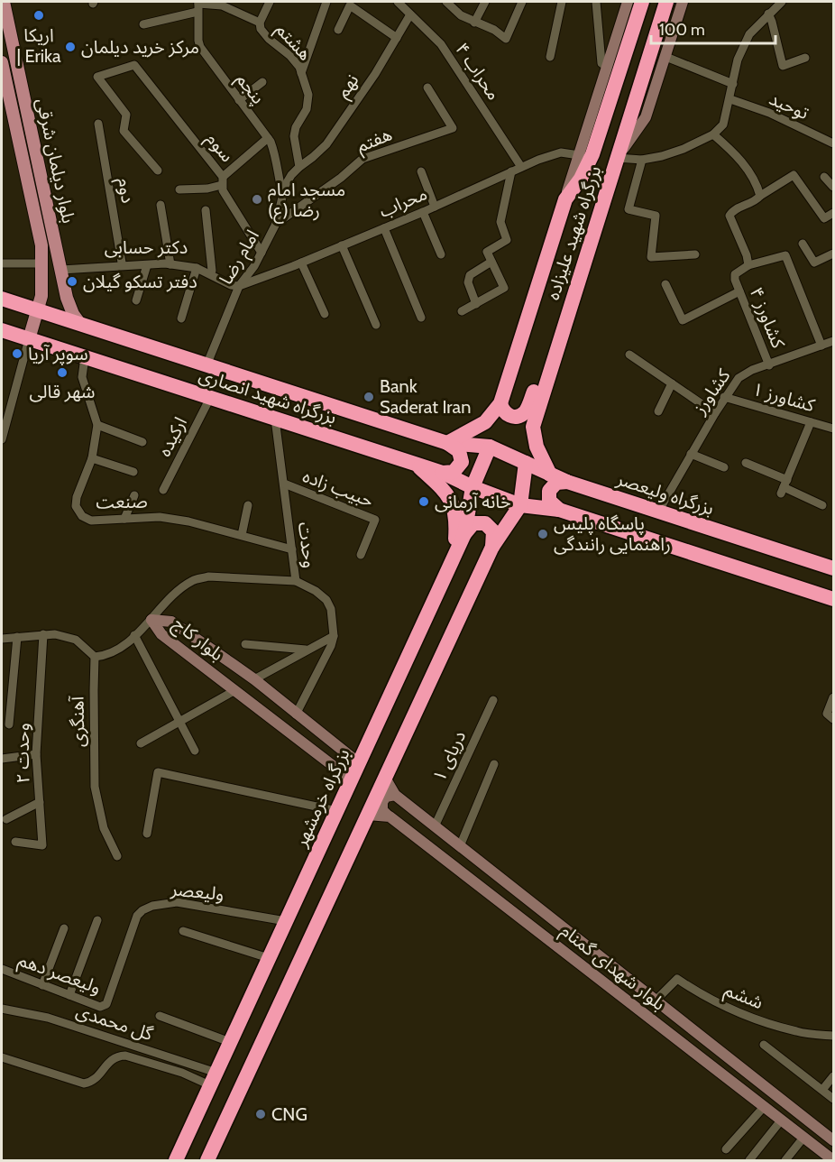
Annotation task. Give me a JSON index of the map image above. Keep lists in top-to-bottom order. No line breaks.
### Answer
{"streets":{"highway":["بزرگراه شهید علیزاده","بزرگراه شهید انصاری","بزرگراه ولیعصر","بزرگراه خرمشهر"],"main road":["بلوار دیلمان شرقی","بلوار کاج","بلوار شهدای گمنام"],"street":["هشتم","محراب ۴","نهم","پنجم","توحید","هفتم","سوم","دوم","محراب","دکتر حسابی","امام رضا","کشاورز ۴","کشاورز","کشاورز ۱","ارکیده","حبیب زاده","صنعت","وحدت","آهنگری","وحدت ۲","دریای ۱","ولیعصر","ولیعصر دهم","ششم","گل محمدی"]},"crossings":[["هشتم","نهم"],["هشتم","امام رضا"],["محراب ۴","نهم"],["محراب ۴","محراب"],["نهم","امام رضا"],["پنجم","امام رضا"],["هفتم","امام رضا"],["سوم","امام رضا"],["بلوار دیلمان شرقی","دکتر حسابی"],["بلوار دیلمان شرقی","بزرگراه شهید انصاری"],["دوم","دکتر حسابی"],["محراب","دکتر حسابی"],["محراب","امام رضا"],["بزرگراه شهید علیزاده","بزرگراه شهید انصاری"],["بزرگراه شهید علیزاده","بزرگراه ولیعصر"],["دکتر حسابی","امام رضا"],["امام رضا","بزرگراه شهید انصاری"],["کشاورز ۴","کشاورز"],["کشاورز","کشاورز ۱"],["کشاورز","بزرگراه ولیعصر"],["بزرگراه شهید انصاری","ارکیده"],["بزرگراه شهید انصاری","بزرگراه ولیعصر"],["بزرگراه شهید انصاری","صنعت"],["بزرگراه شهید انصاری","وحدت"],["بزرگراه شهید انصاری","بزرگراه خرمشهر"],["حبیب زاده","وحدت"],["بزرگراه ولیعصر","بزرگراه خرمشهر"],["صنعت","وحدت"],["بلوار کاج","بزرگراه خرمشهر"],["دریای ۱","بلوار شهدای گمنام"],["بزرگراه خرمشهر","ولیعصر"],["بزرگراه خرمشهر","گل محمدی"],["ولیعصر","ولیعصر دهم"],["بلوار شهدای گمنام","ششم"]],"places":["اریکا | Erika","مرکز خرید دیلمان","مسجد امام رضا (ع)","دفتر تسکو گیلان","سوپر آریا","شهر قالی","Bank Saderat Iran","خانه آرمانی","پاسگاه پلیس راهنمایی رانندگی","CNG"],"scale_bar":"100 m"}
